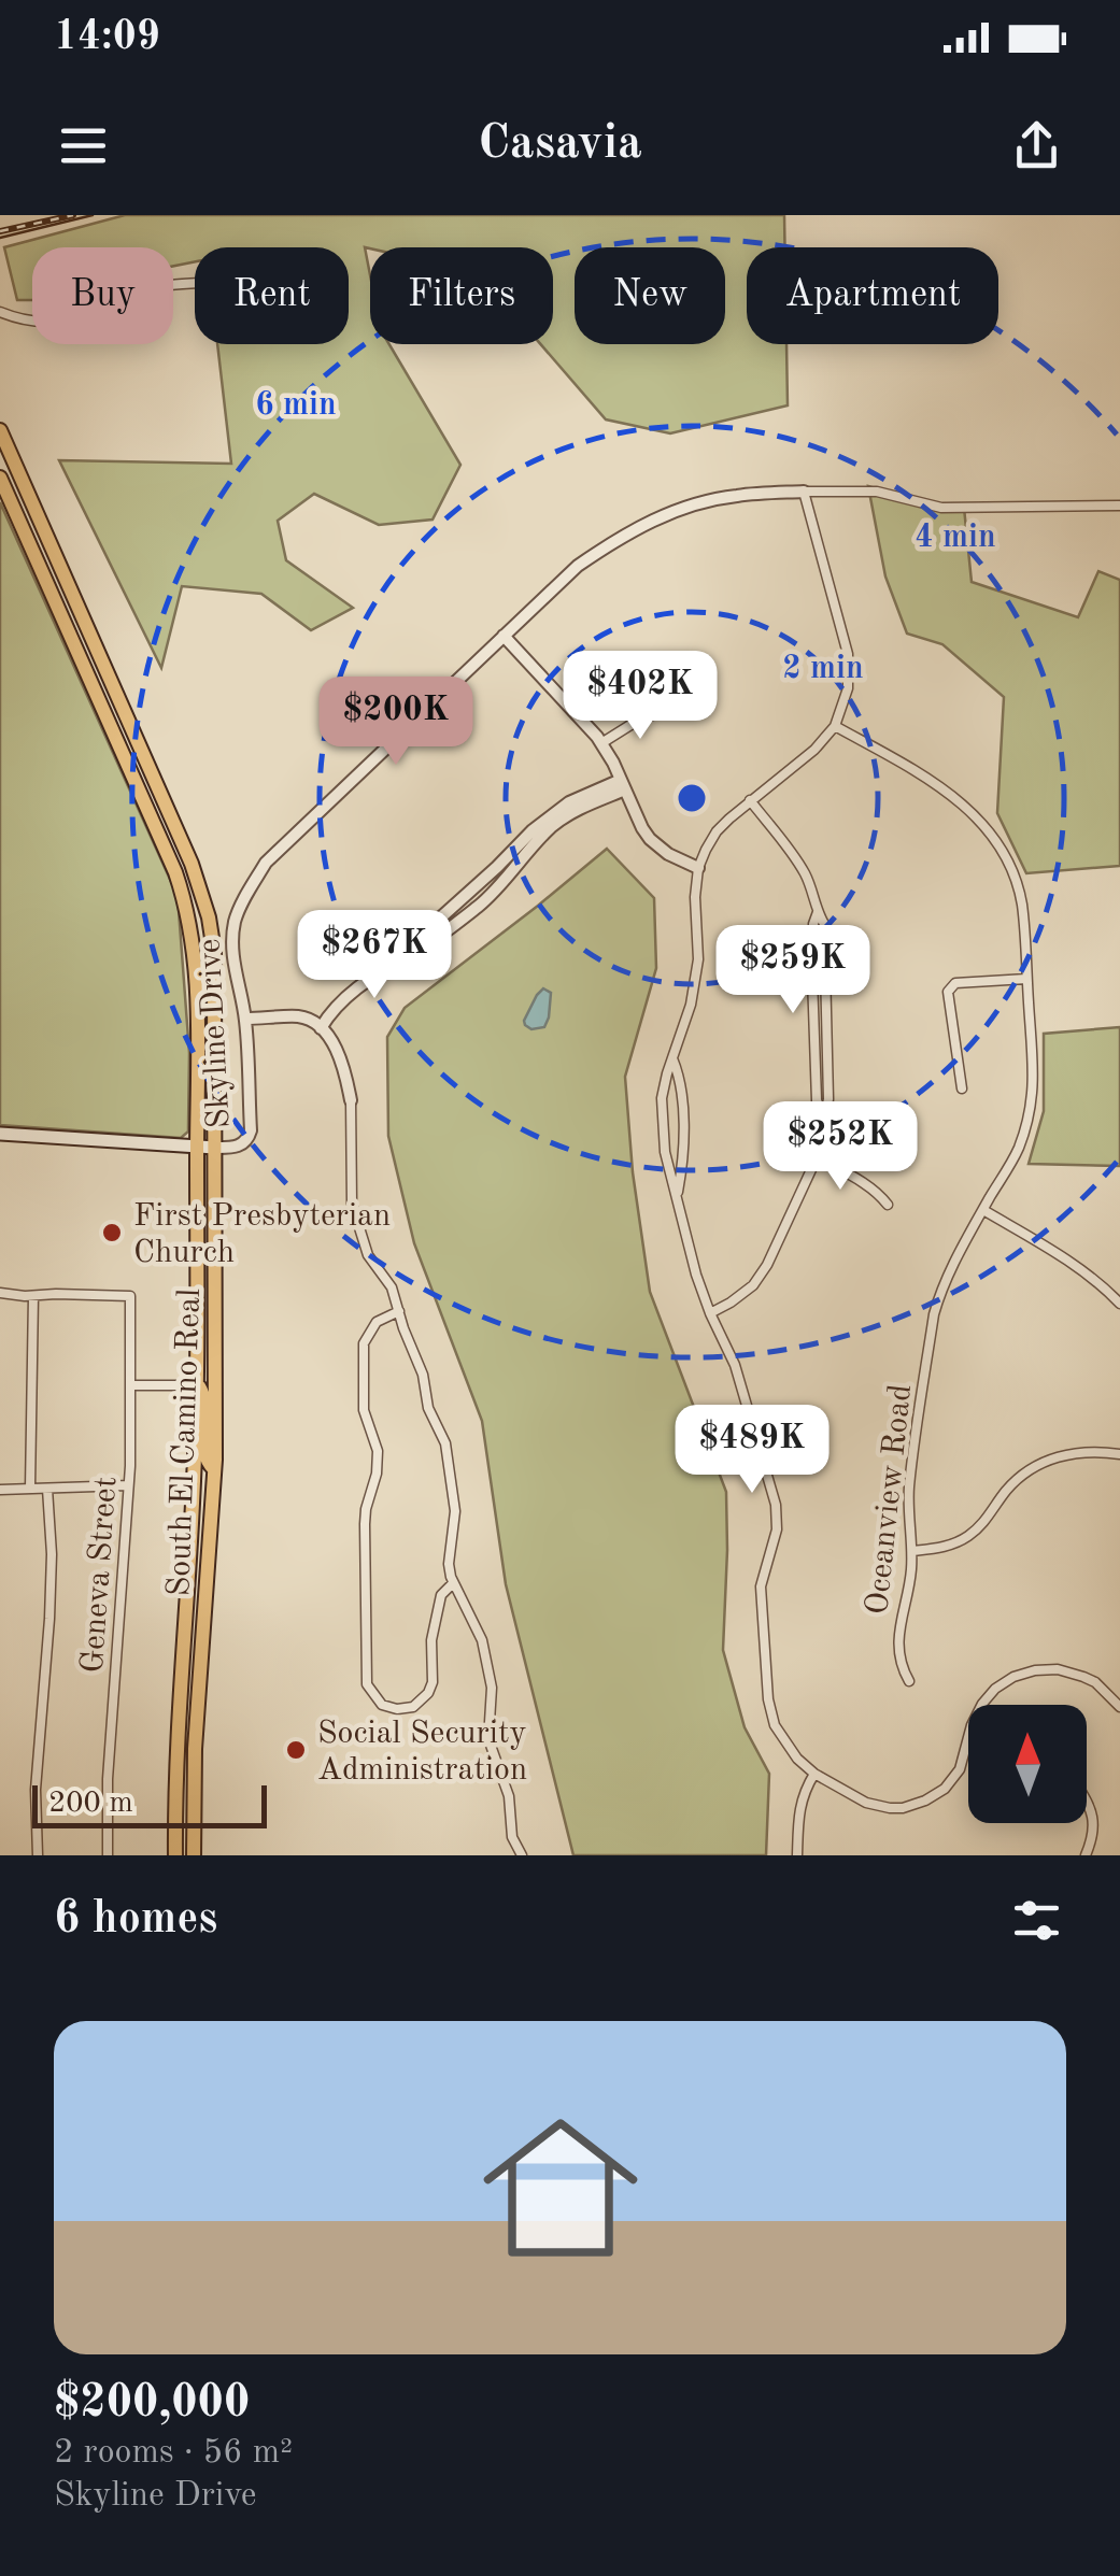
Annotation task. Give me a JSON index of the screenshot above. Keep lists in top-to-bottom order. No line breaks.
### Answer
{"streets":{"main road":["South El Camino Real"],"street":["Skyline Drive","Oceanview Road","Geneva Street"]},"crossings":[["Skyline Drive","South El Camino Real"]],"places":["First Presbyterian Church","Social Security Administration"],"scale_bar":"200 m","north":"top","page":{"status":"14:09","header":"Casavia","chip":["Buy","Rent","Filters","New","Apartment"],"price":["$402K","$200K","$267K","$259K","$252K","$489K"],"scale":"200 m","heading":"6 homes","list":[{"name":"$200,000","note":"2 rooms · 56 m² · Skyline Drive"}]},"rings":["6 min","4 min","2 min"]}
